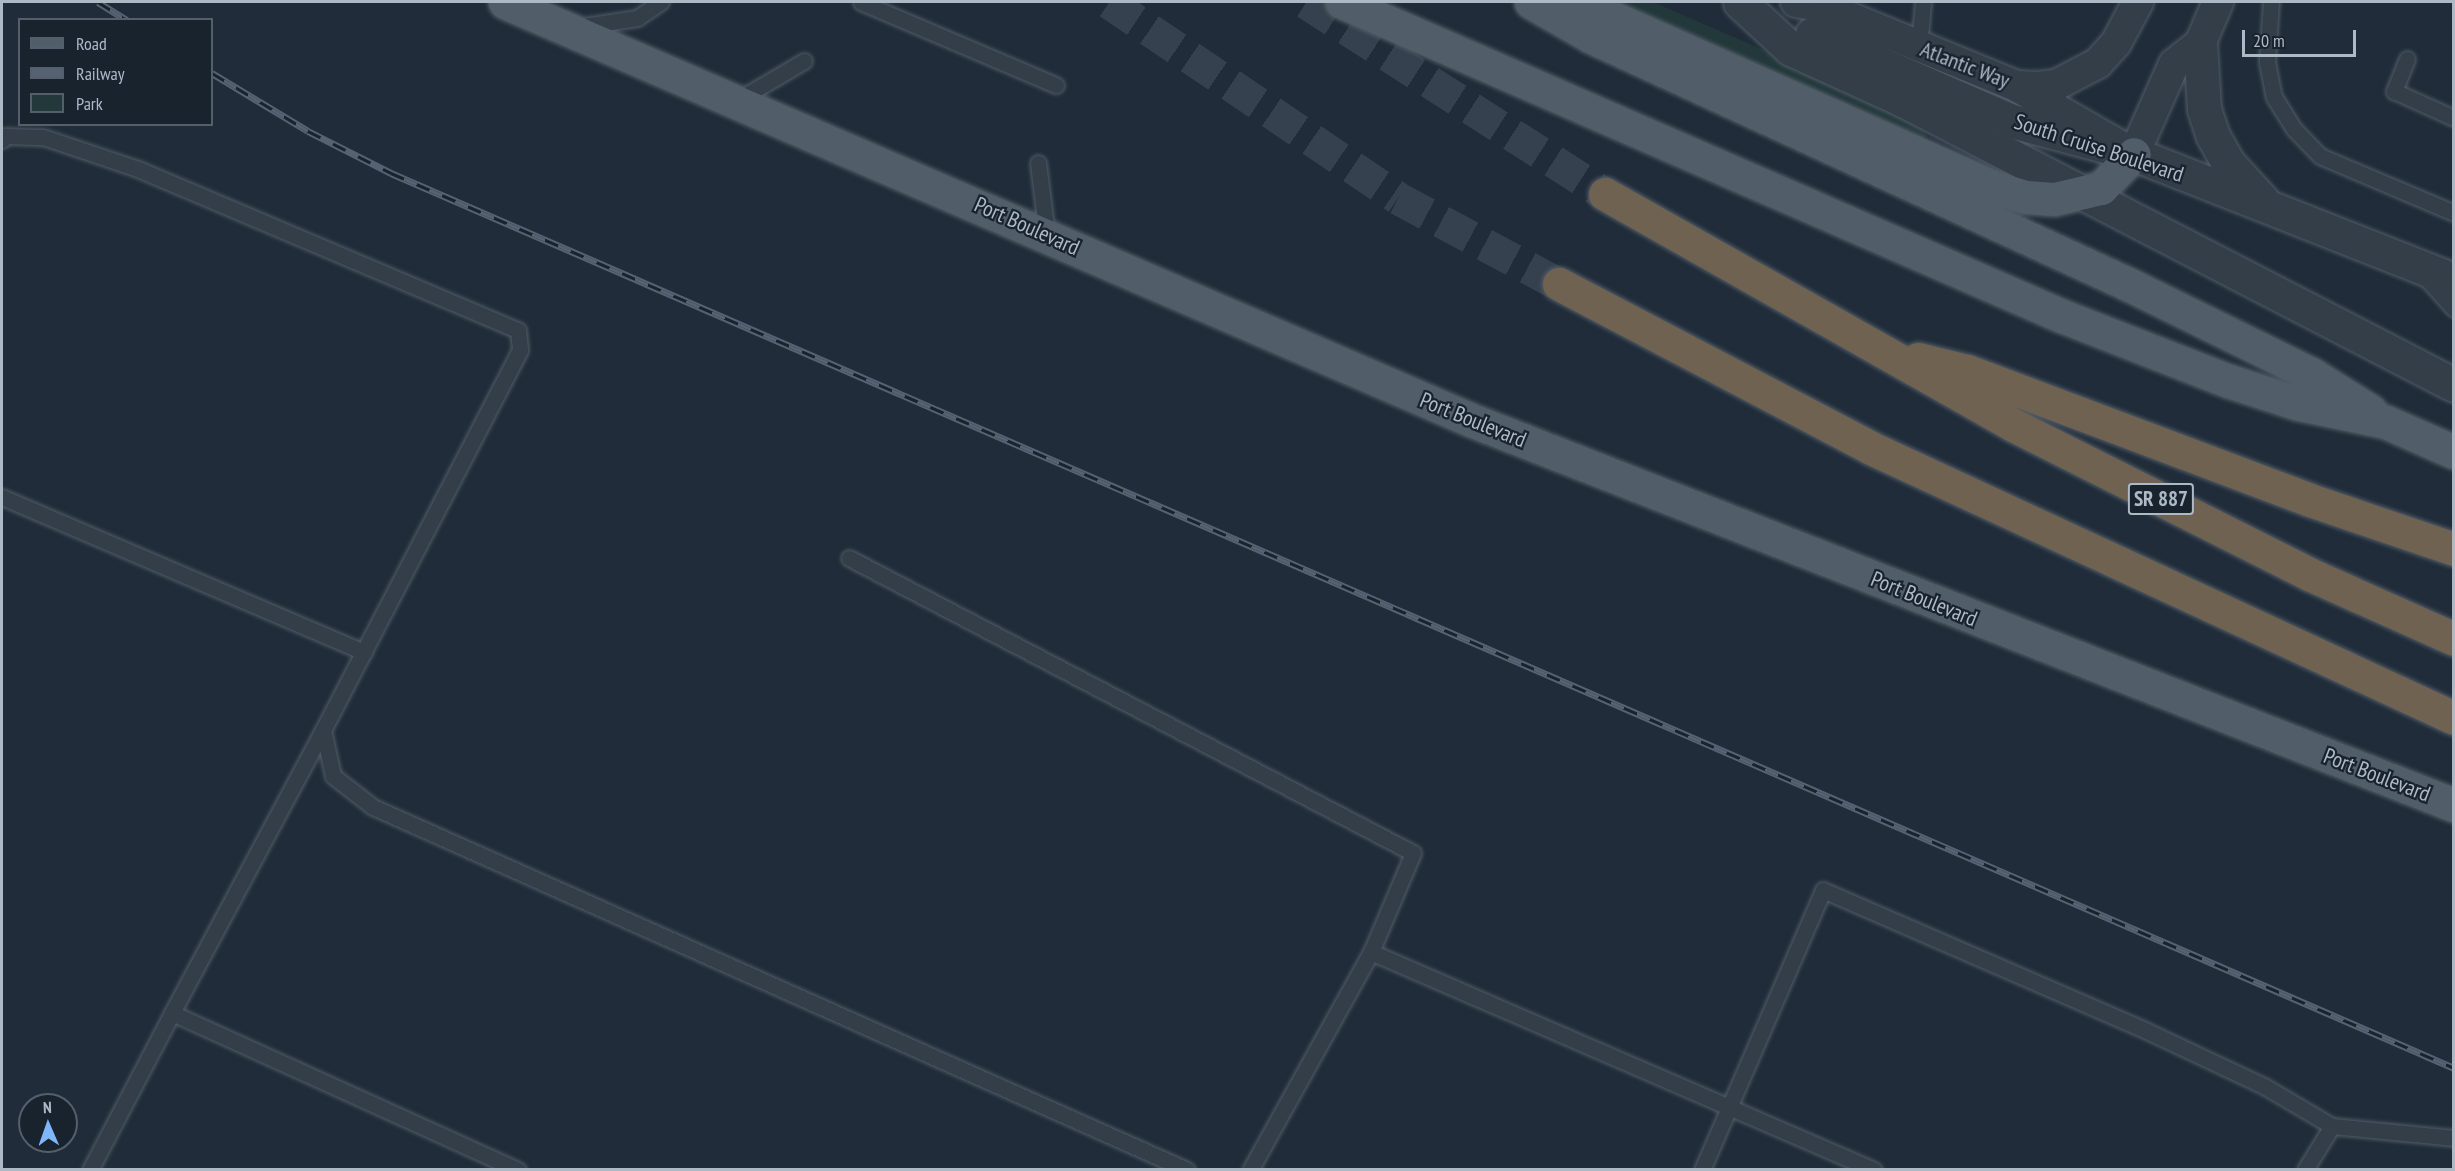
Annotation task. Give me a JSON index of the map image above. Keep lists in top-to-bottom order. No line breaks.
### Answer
{"streets":{"highway":["SR 887"],"main road":["Port Boulevard"],"street":["Atlantic Way","South Cruise Boulevard"]},"legend":["Road","Railway","Park"],"scale_bar":"20 m","north":"top"}
